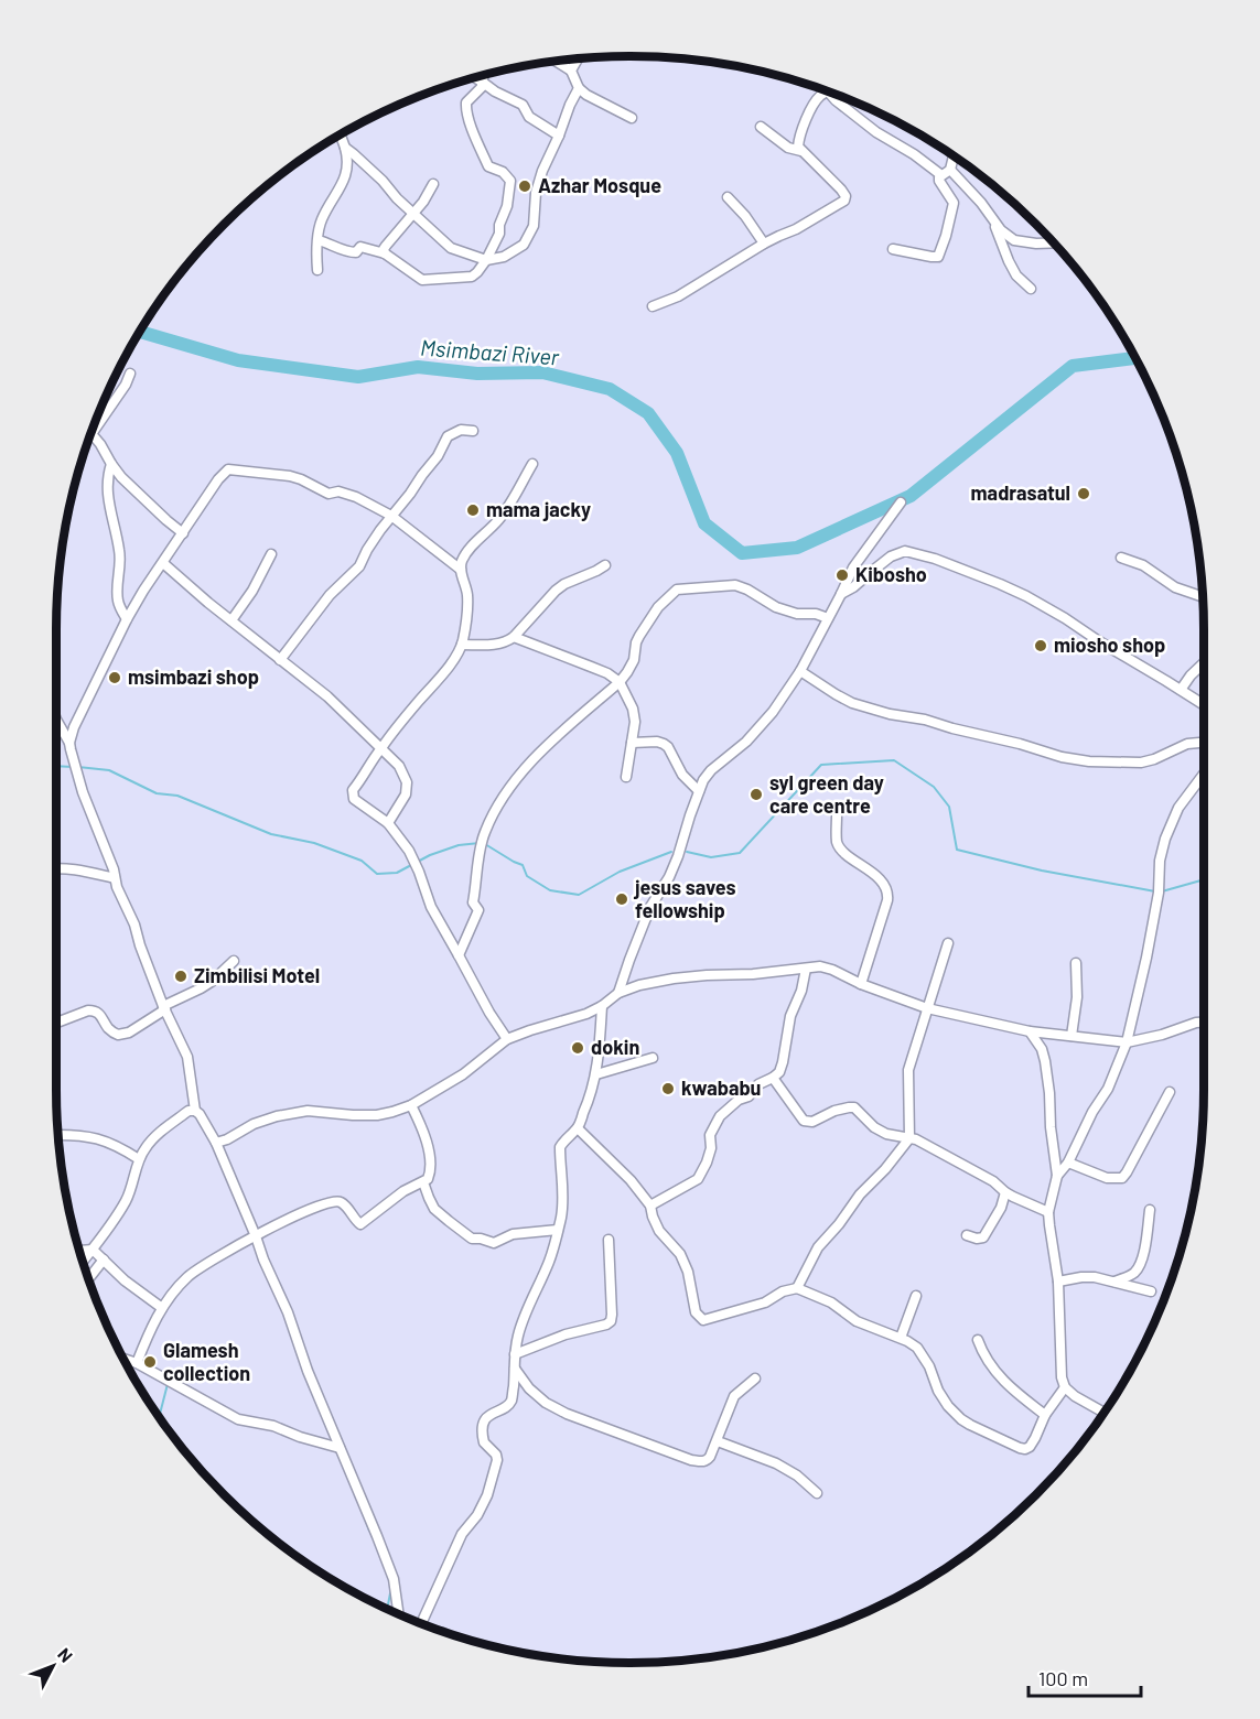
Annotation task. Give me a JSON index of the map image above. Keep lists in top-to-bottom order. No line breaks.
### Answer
{"water":["Msimbazi River"],"places":["Azhar Mosque","madrasatul","mama jacky","Kibosho","miosho shop","msimbazi shop","syl green day care centre","jesus saves fellowship","Zimbilisi Motel","dokin","kwababu","Glamesh collection"],"scale_bar":"100 m","north":"top right"}
